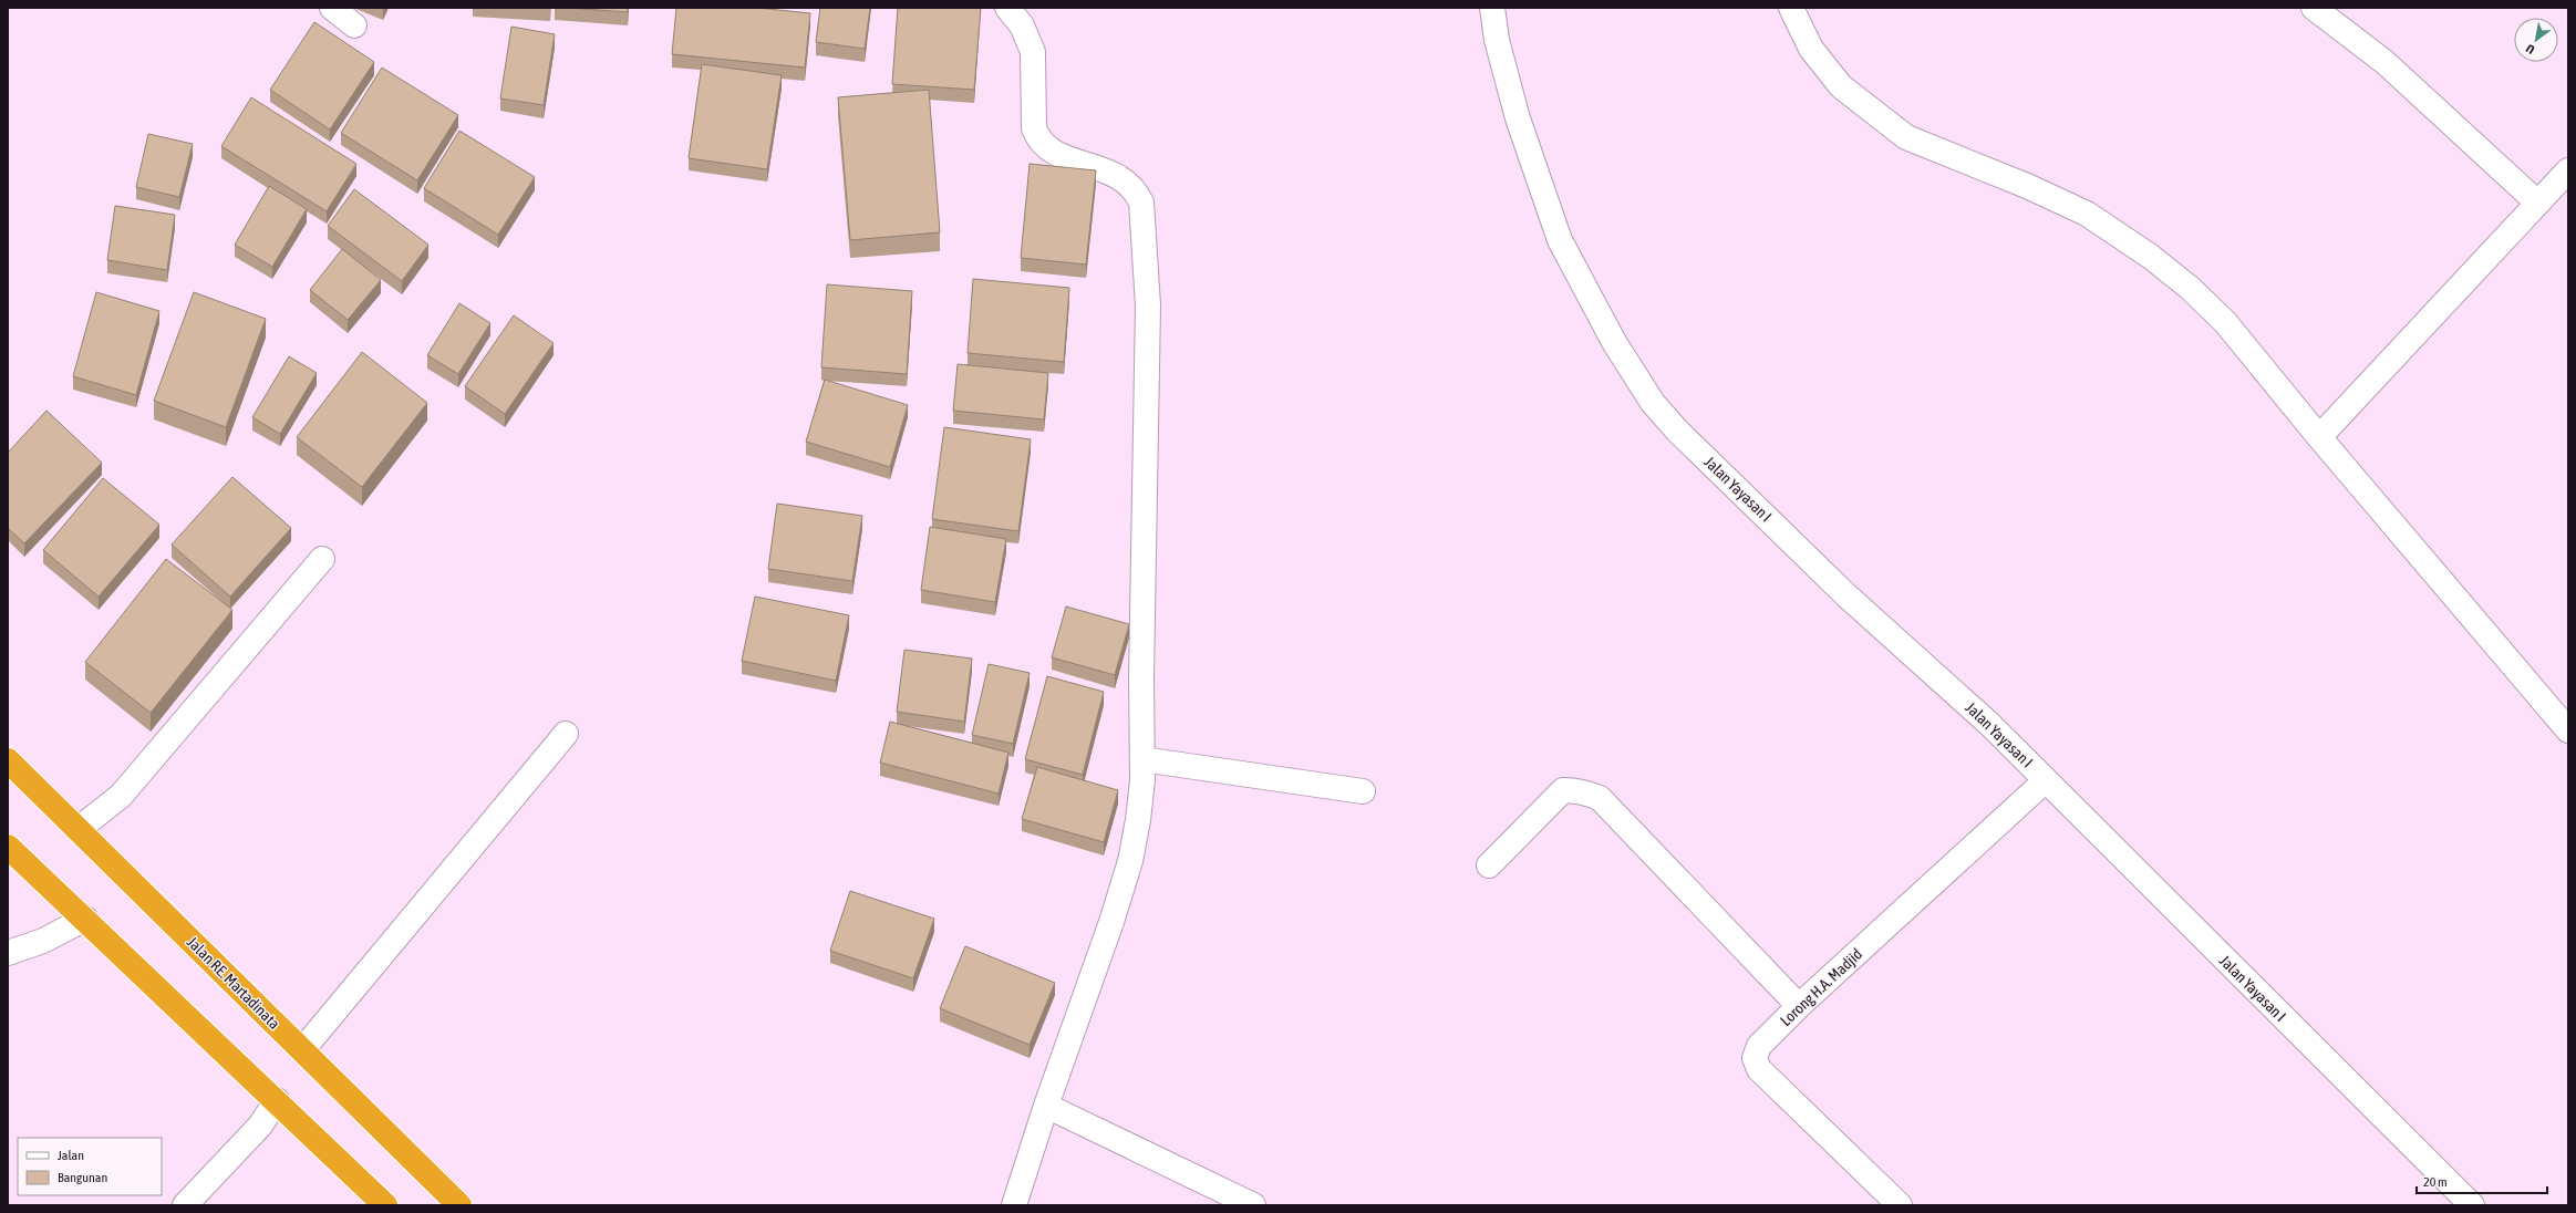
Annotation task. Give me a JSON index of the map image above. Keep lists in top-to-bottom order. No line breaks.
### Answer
{"streets":{"highway":["Jalan RE. Martadinata"],"street":["Jalan Yayasan I","Lorong H.A. Madjid"]},"crossings":[["Jalan Yayasan I","Lorong H.A. Madjid"]],"legend":["Jalan","Bangunan"],"scale_bar":"20 m","north":"bottom left"}
